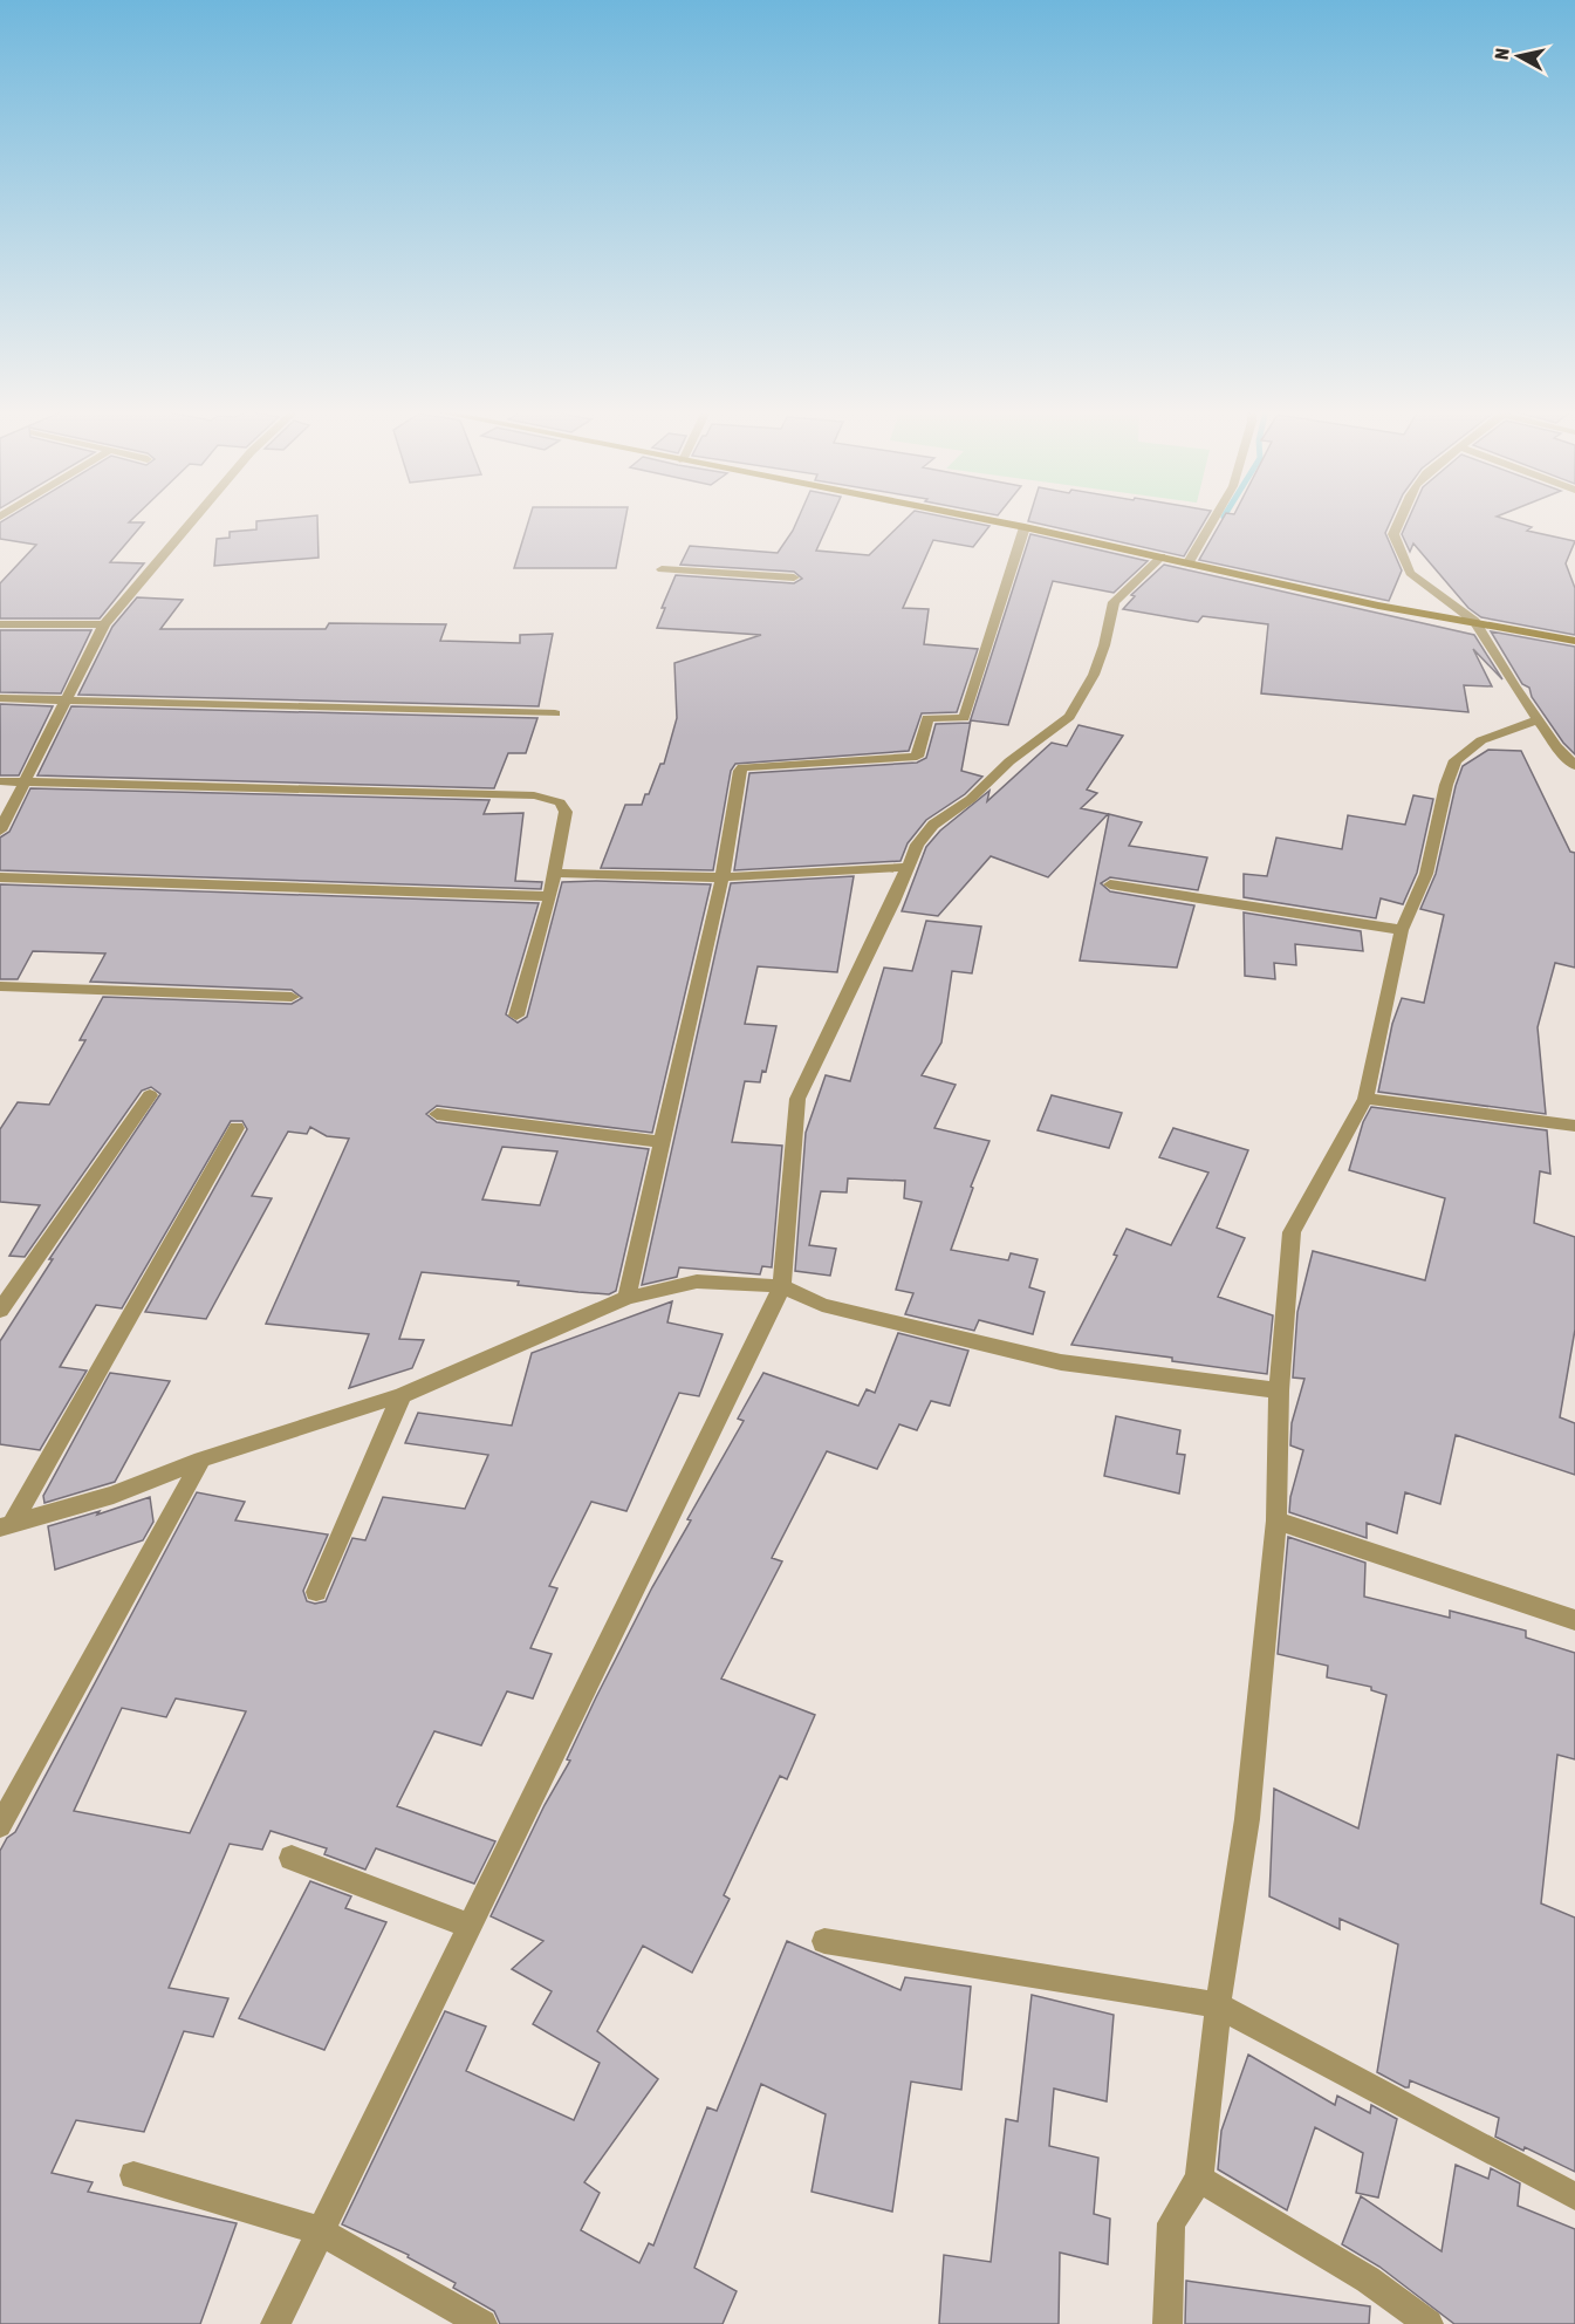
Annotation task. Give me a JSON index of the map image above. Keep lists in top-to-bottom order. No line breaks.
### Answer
{"north":"left"}
